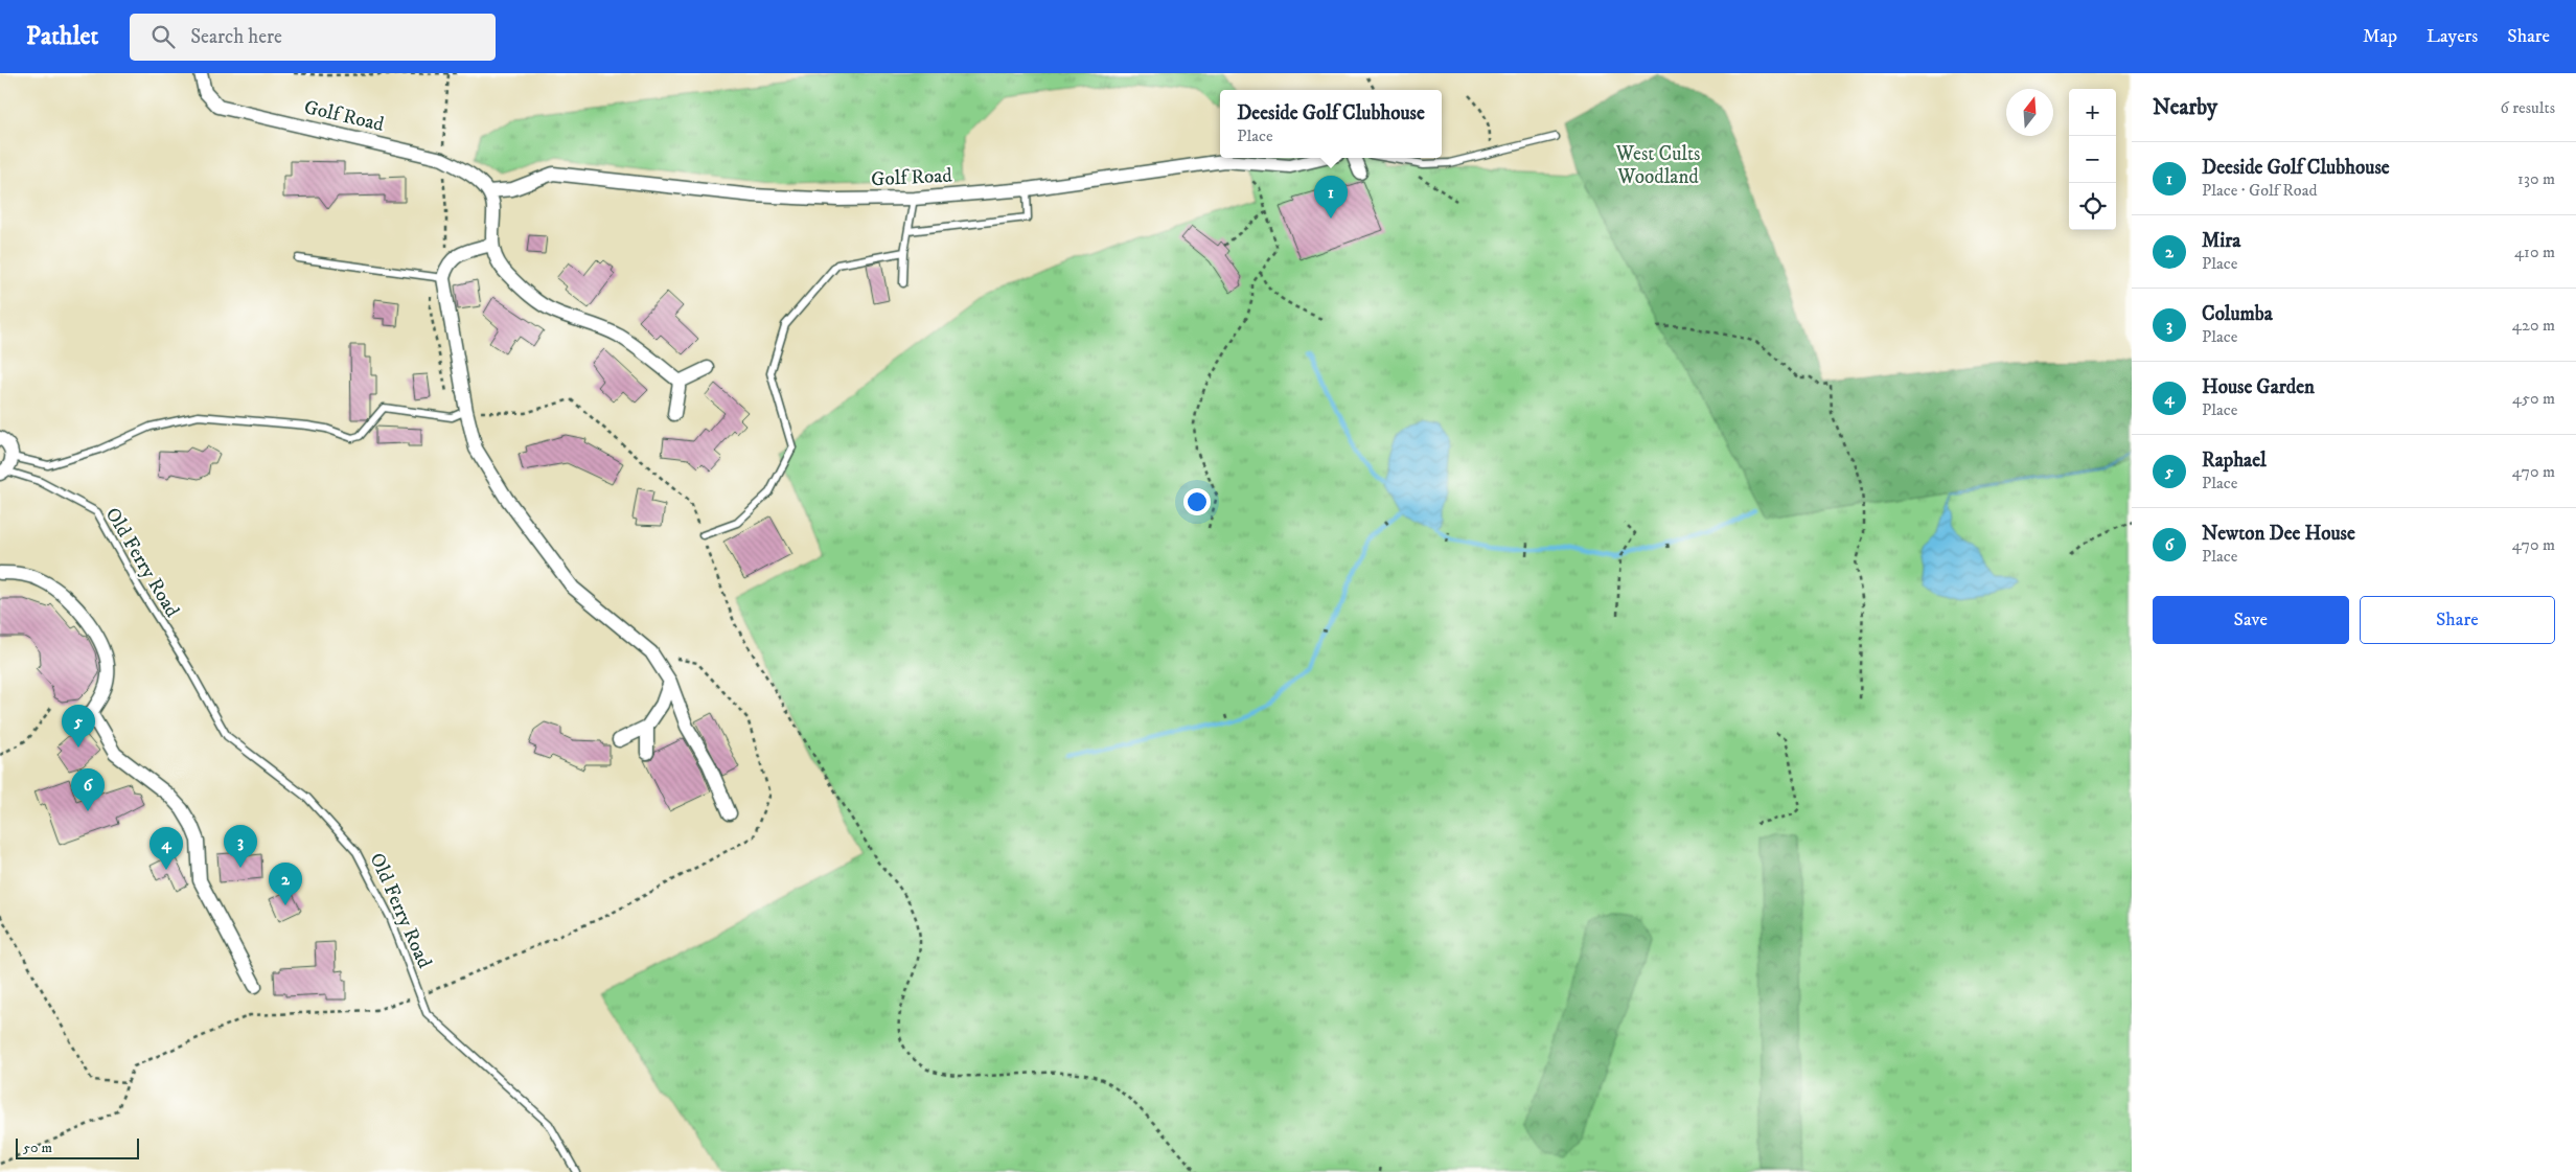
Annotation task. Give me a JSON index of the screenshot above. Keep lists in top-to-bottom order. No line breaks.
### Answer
{"streets":{"street":["Golf Road"],"lane":["Old Ferry Road"]},"parks":["West Cults Woodland"],"scale_bar":"50 m","north":"top","page":{"header":"Pathlet","search":"Search here","nav":["Map","Layers","Share"],"heading":["Nearby","6 results"],"map_buttons":["+","−"],"popup":["Deeside Golf Clubhouse","Place"],"list":[{"mark":"1","name":"Deeside Golf Clubhouse","note":"Place · Golf Road","value":"130 m"},{"mark":"2","name":"Mira","note":"Place","value":"410 m"},{"mark":"3","name":"Columba","note":"Place","value":"420 m"},{"mark":"4","name":"House Garden","note":"Place","value":"450 m"},{"mark":"5","name":"Raphael","note":"Place","value":"470 m"},{"mark":"6","name":"Newton Dee House","note":"Place","value":"470 m"}],"pins":["1","5","6","3","4","2"],"buttons":["Save","Share"],"scale":"50 m"}}
